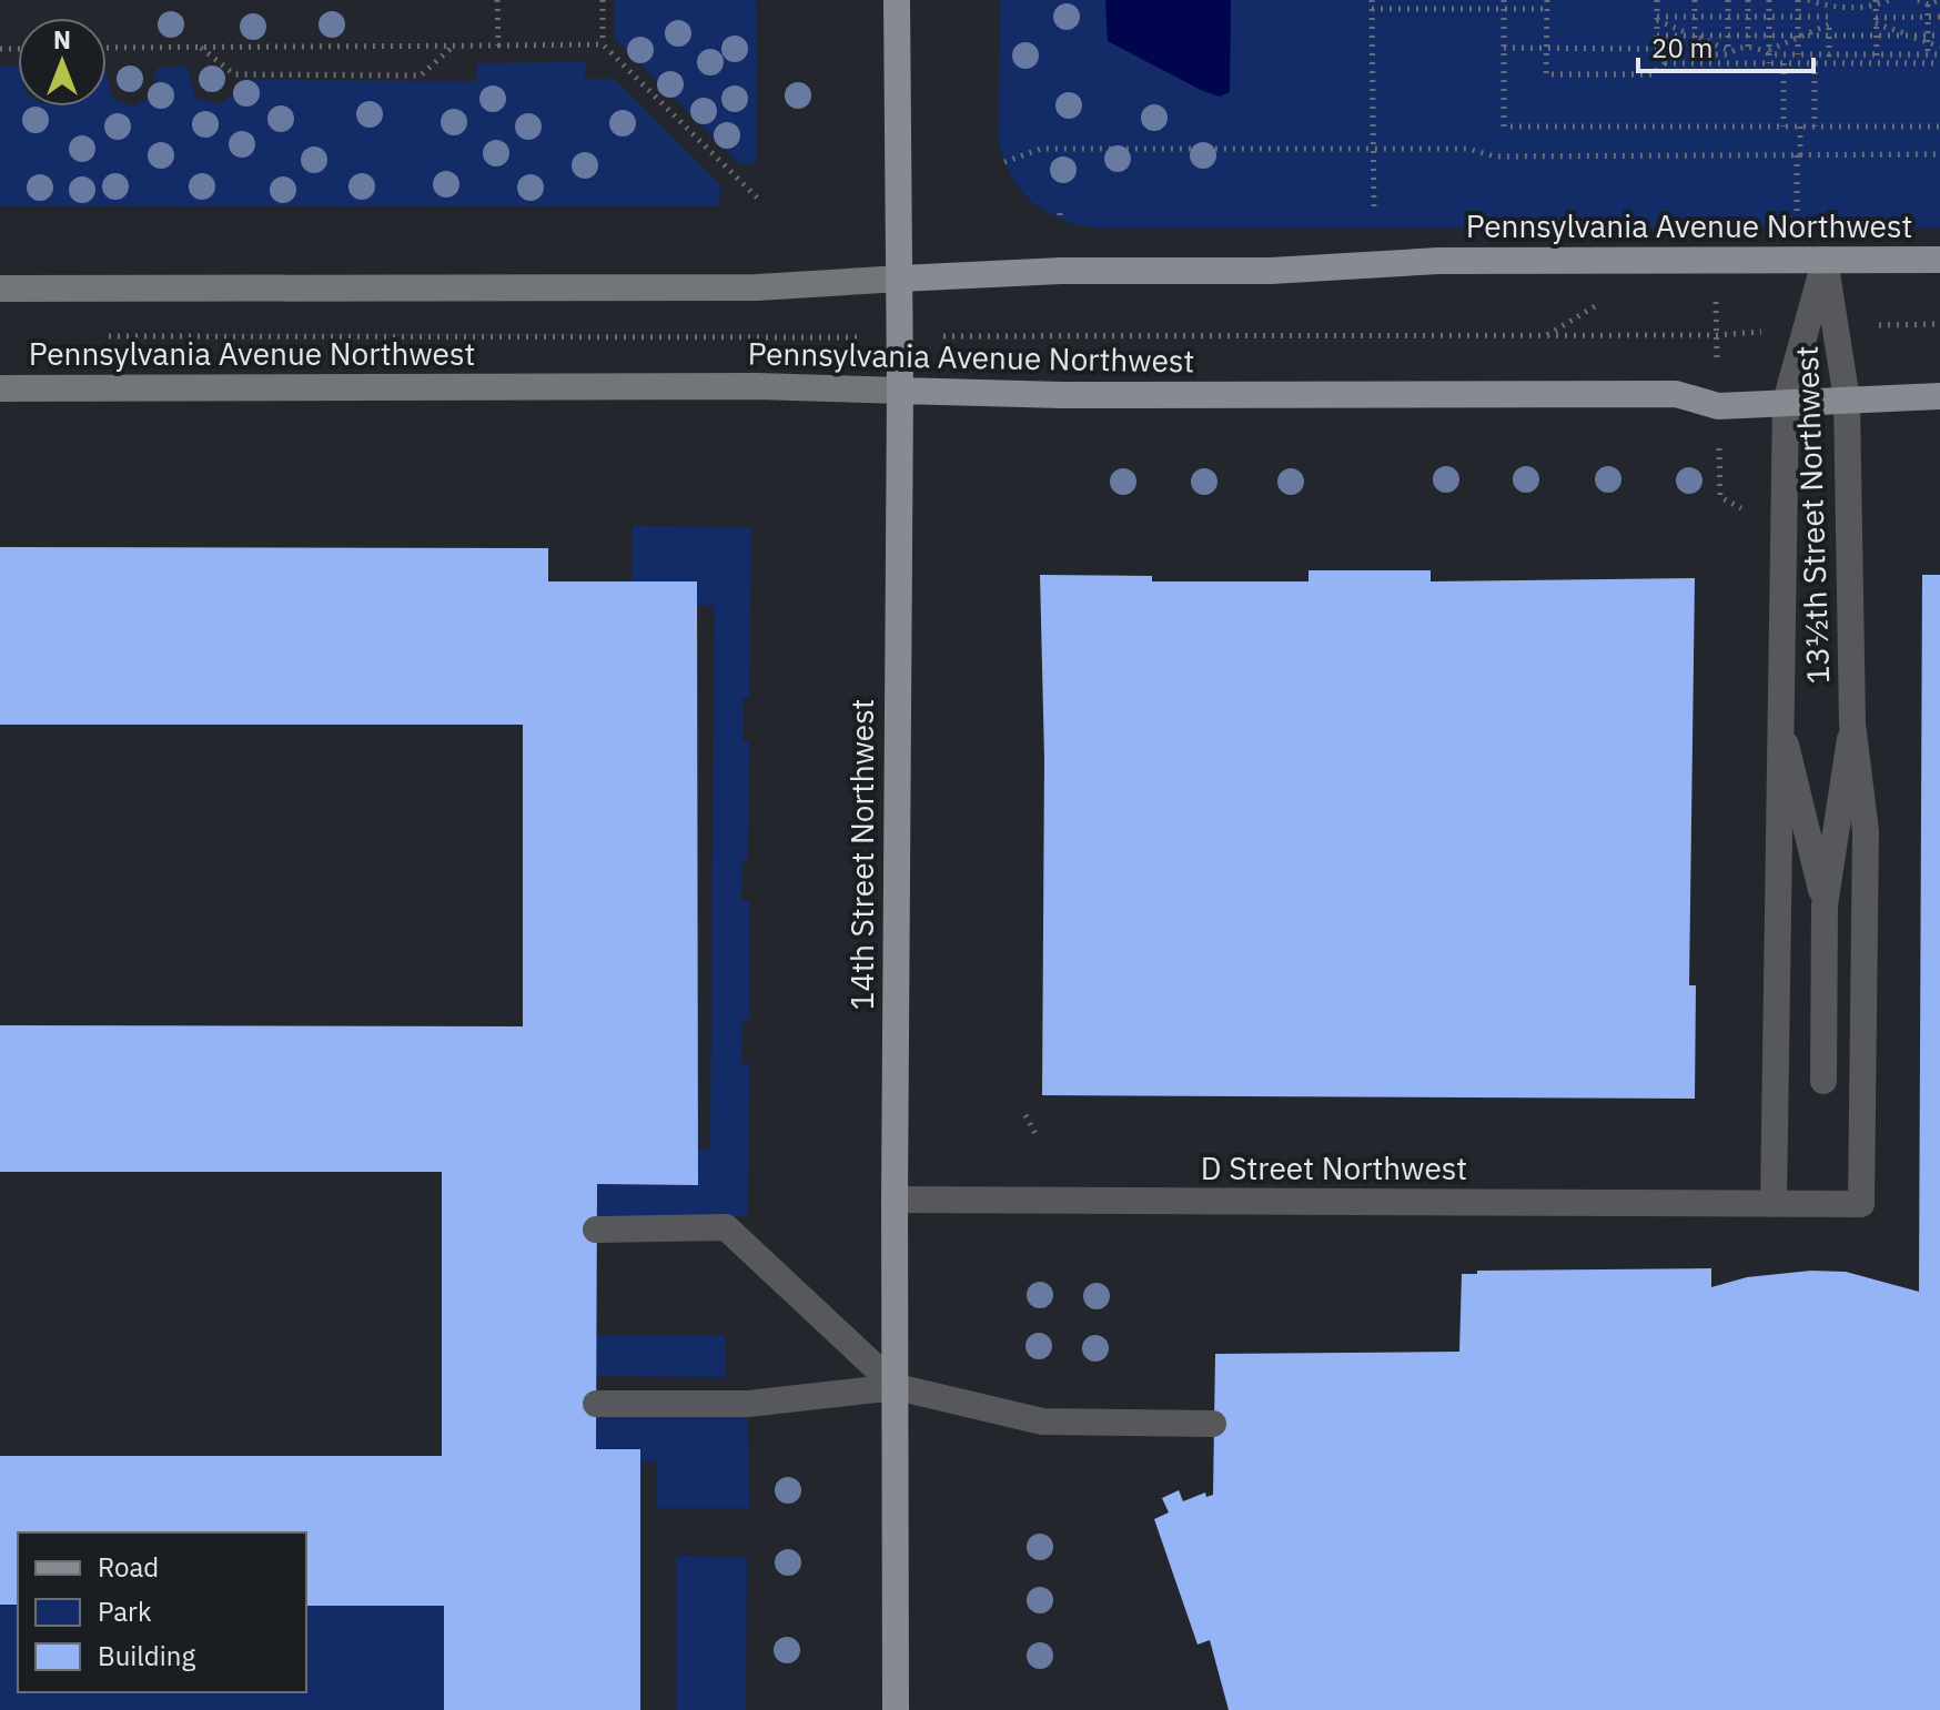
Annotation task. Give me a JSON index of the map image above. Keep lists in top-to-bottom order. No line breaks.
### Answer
{"streets":{"main road":["Pennsylvania Avenue Northwest","14th Street Northwest"],"street":["13½th Street Northwest","D Street Northwest"]},"crossings":[["Pennsylvania Avenue Northwest","13½th Street Northwest"],["Pennsylvania Avenue Northwest","14th Street Northwest"],["13½th Street Northwest","D Street Northwest"],["14th Street Northwest","D Street Northwest"]],"legend":["Road","Park","Building"],"scale_bar":"20 m","north":"top"}
